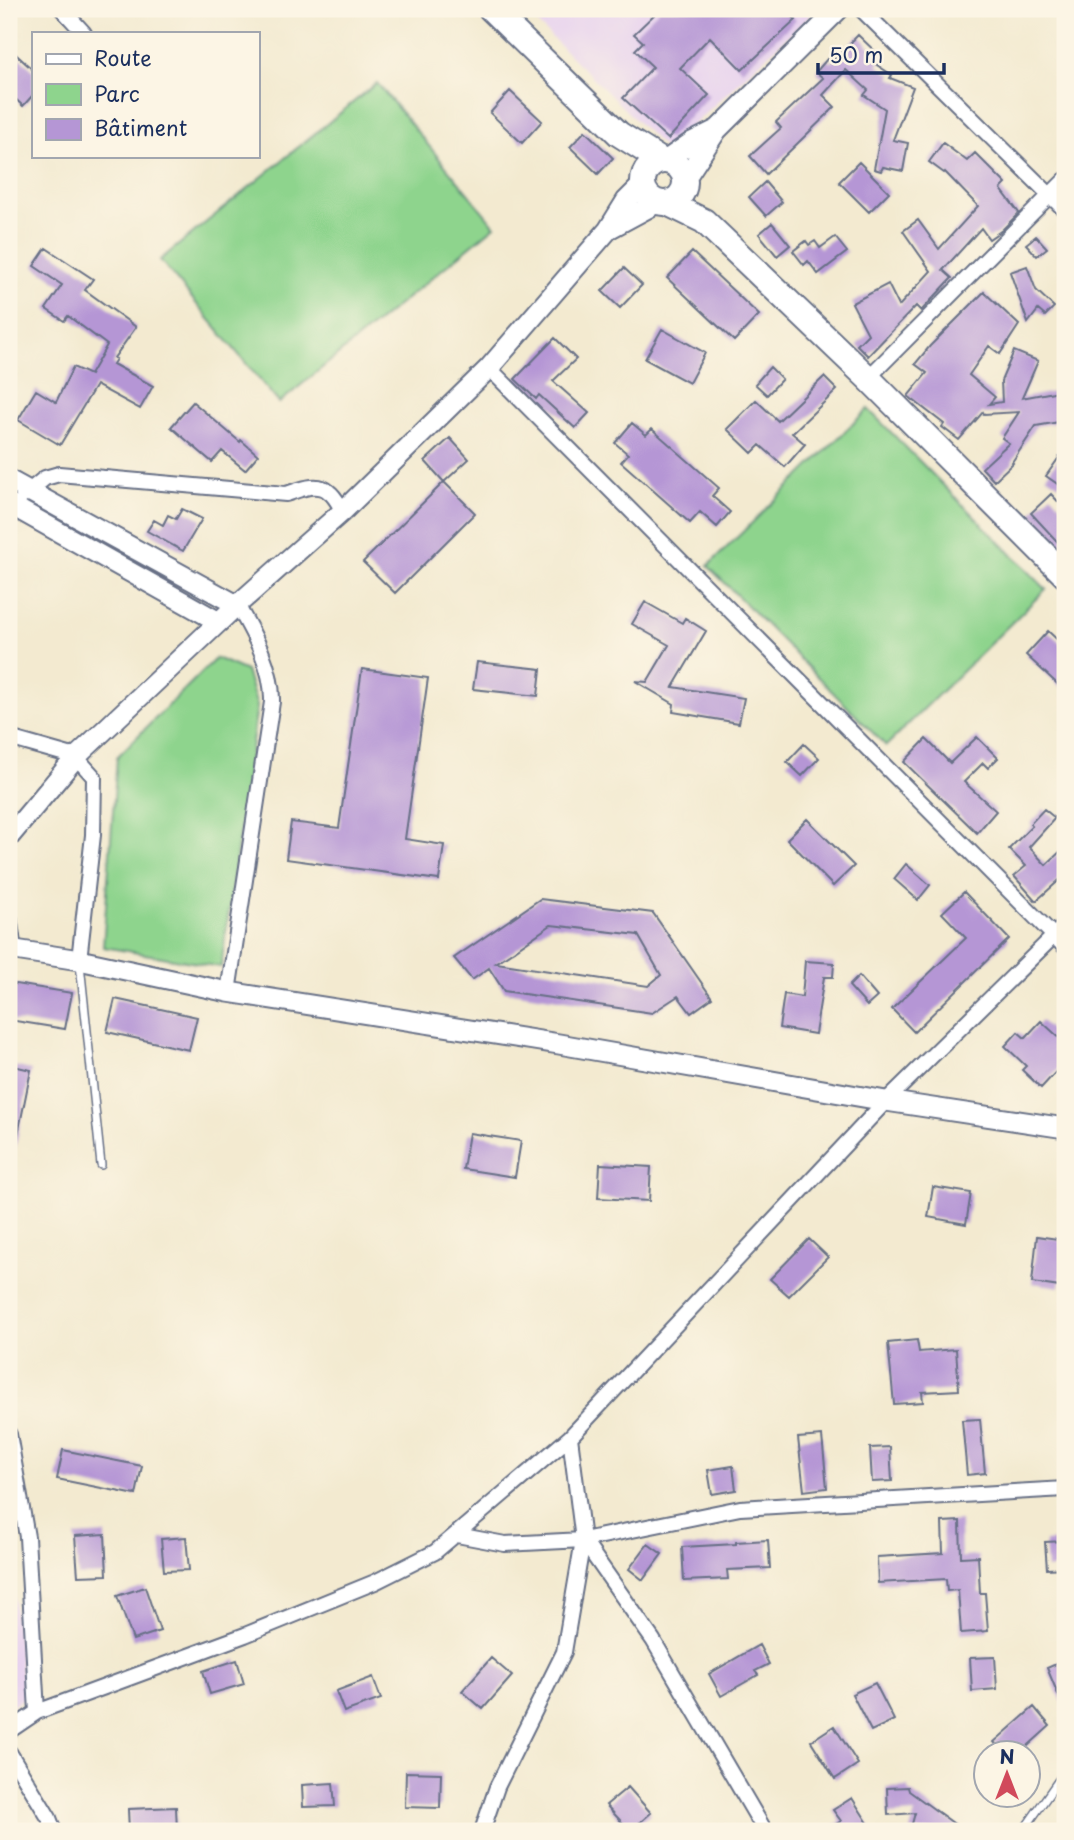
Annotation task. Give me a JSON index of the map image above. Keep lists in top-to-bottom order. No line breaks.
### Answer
{"legend":["Route","Parc","Bâtiment"],"scale_bar":"50 m","north":"top"}
